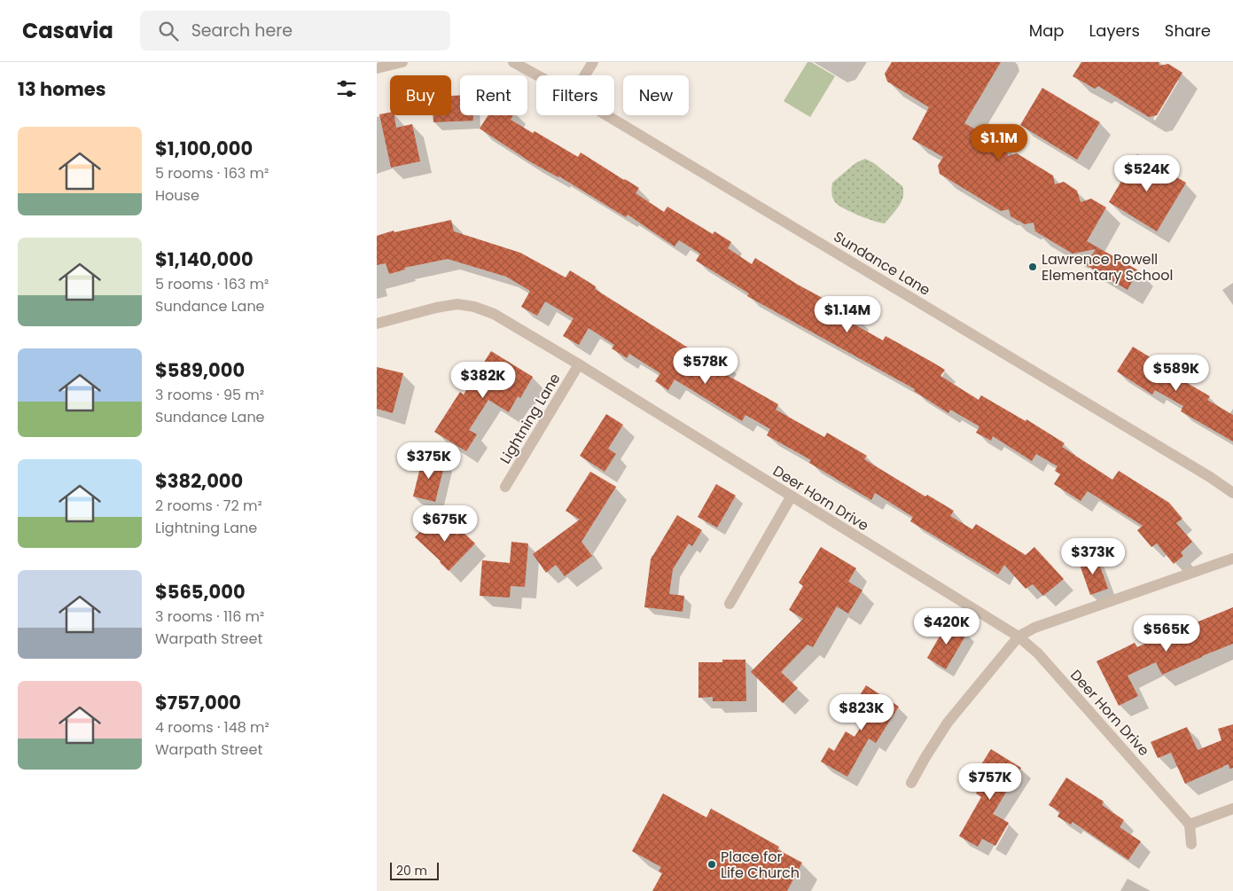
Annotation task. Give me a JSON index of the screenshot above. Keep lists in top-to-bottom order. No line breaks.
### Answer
{"streets":{"street":["Sundance Lane","Lightning Lane","Deer Horn Drive"]},"crossings":[["Lightning Lane","Deer Horn Drive"]],"places":["Lawrence Powell Elementary School","Place for Life Church"],"scale_bar":"20 m","page":{"header":"Casavia","search":"Search here","nav":["Map","Layers","Share"],"heading":"13 homes","chip":["Buy","Rent","Filters","New"],"list":[{"name":"$1,100,000","note":"5 rooms · 163 m² · House"},{"name":"$1,140,000","note":"5 rooms · 163 m² · Sundance Lane"},{"name":"$589,000","note":"3 rooms · 95 m² · Sundance Lane"},{"name":"$382,000","note":"2 rooms · 72 m² · Lightning Lane"},{"name":"$565,000","note":"3 rooms · 116 m² · Warpath Street"},{"name":"$757,000","note":"4 rooms · 148 m² · Warpath Street"}],"price":["$1.1M","$524K","$1.14M","$578K","$589K","$382K","$375K","$675K","$373K","$420K","$565K","$823K","$757K"],"scale":"20 m"}}
